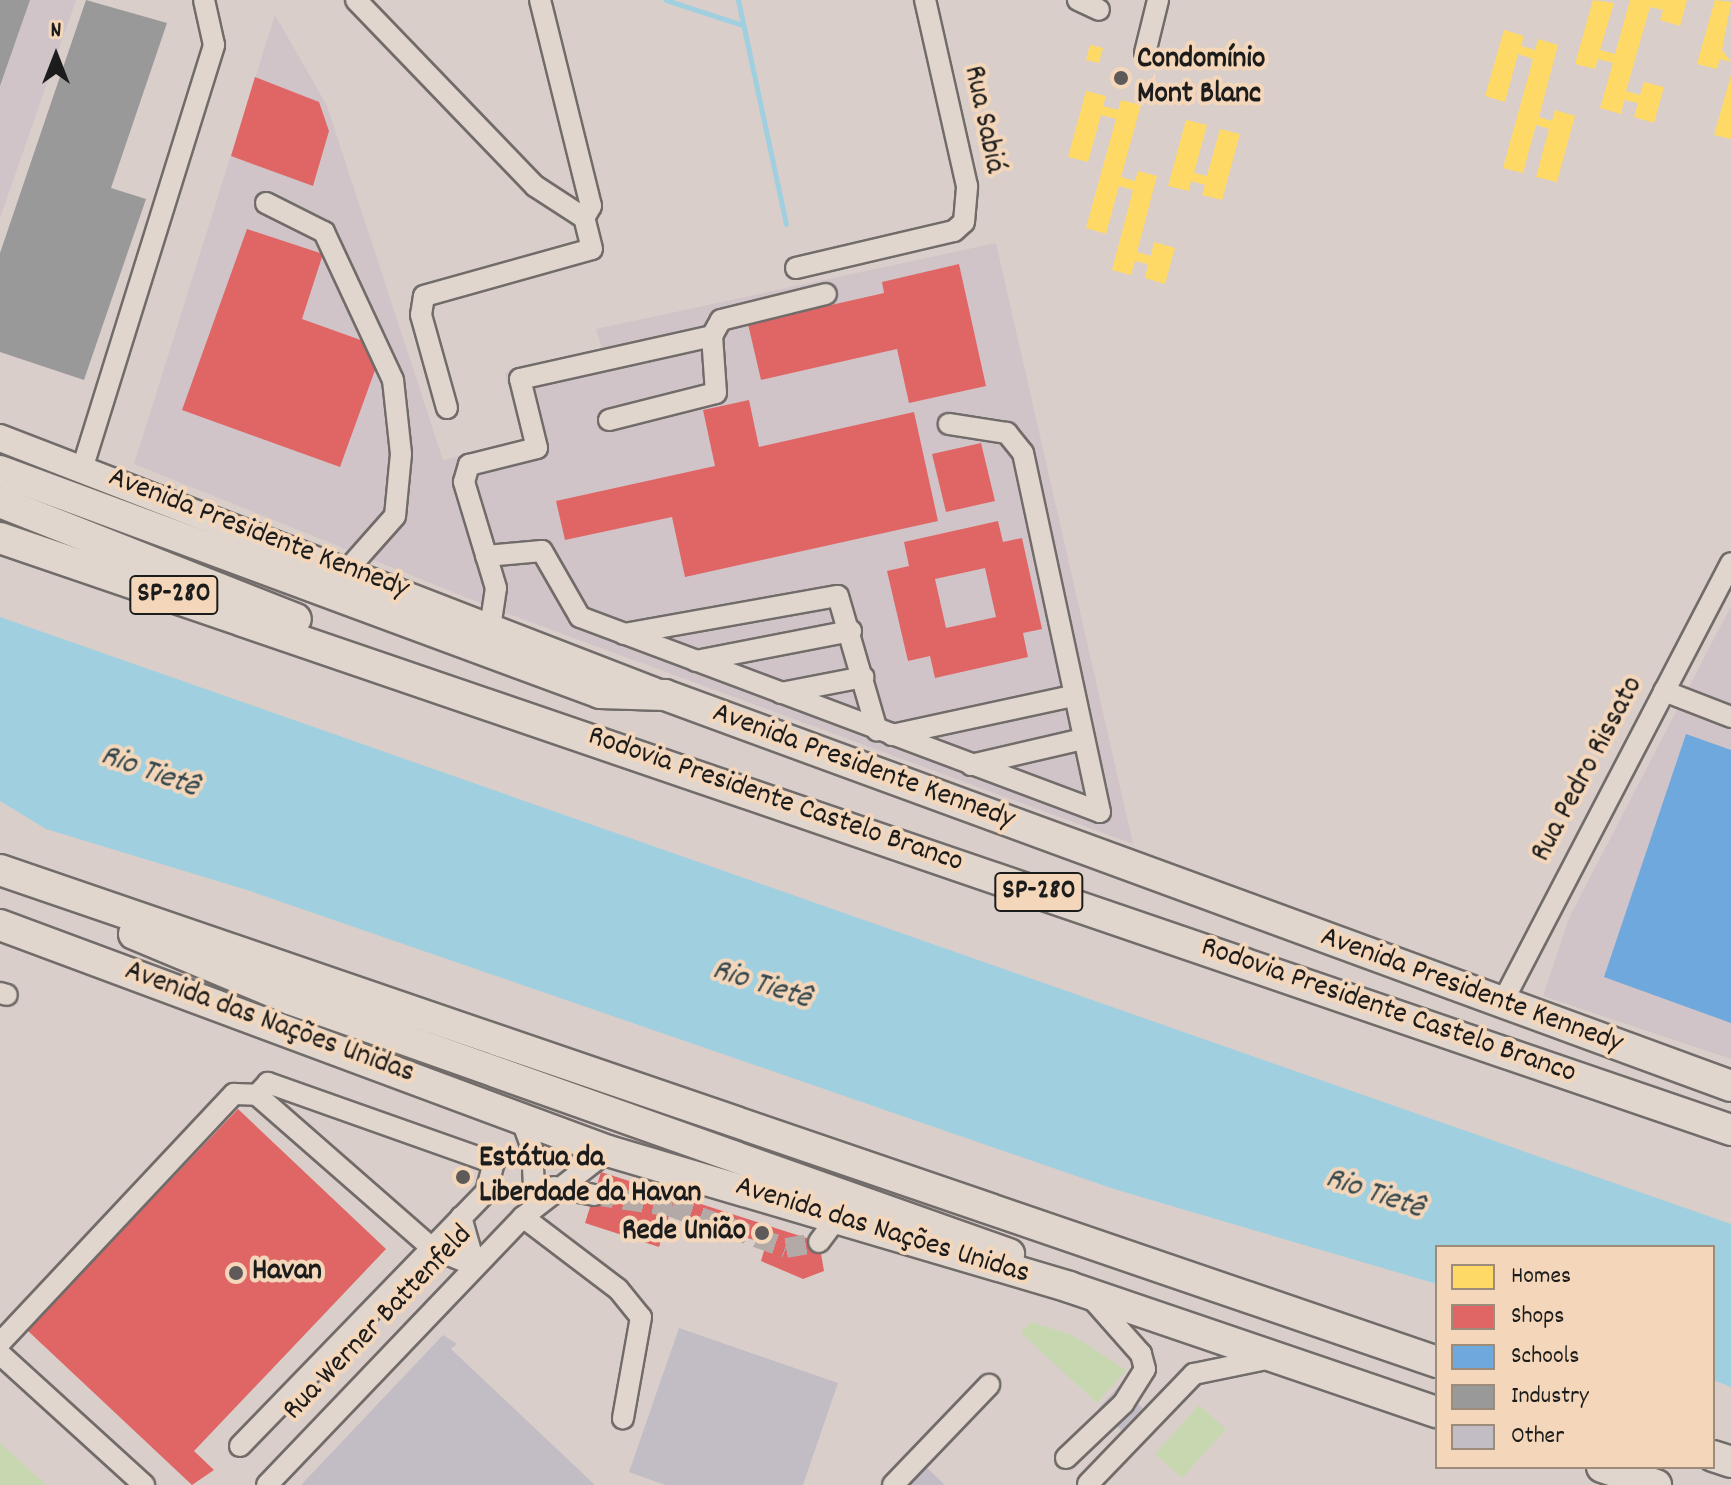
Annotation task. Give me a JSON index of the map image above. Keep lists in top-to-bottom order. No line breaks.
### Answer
{"streets":{"highway":["Avenida Presidente Kennedy","SP-280","Rodovia Presidente Castelo Branco","Avenida das Nações Unidas"],"street":["Rua Sabiá","Rua Pedro Rissato","Rua Werner Battenfeld"]},"crossings":[["Avenida Presidente Kennedy","Rua Pedro Rissato"],["Avenida das Nações Unidas","Rua Werner Battenfeld"]],"water":["Rio Tietê"],"places":["Condomínio Mont Blanc","Estátua da Liberdade da Havan","Rede União","Havan"],"legend":["Homes","Shops","Schools","Industry","Other"],"north":"top"}
